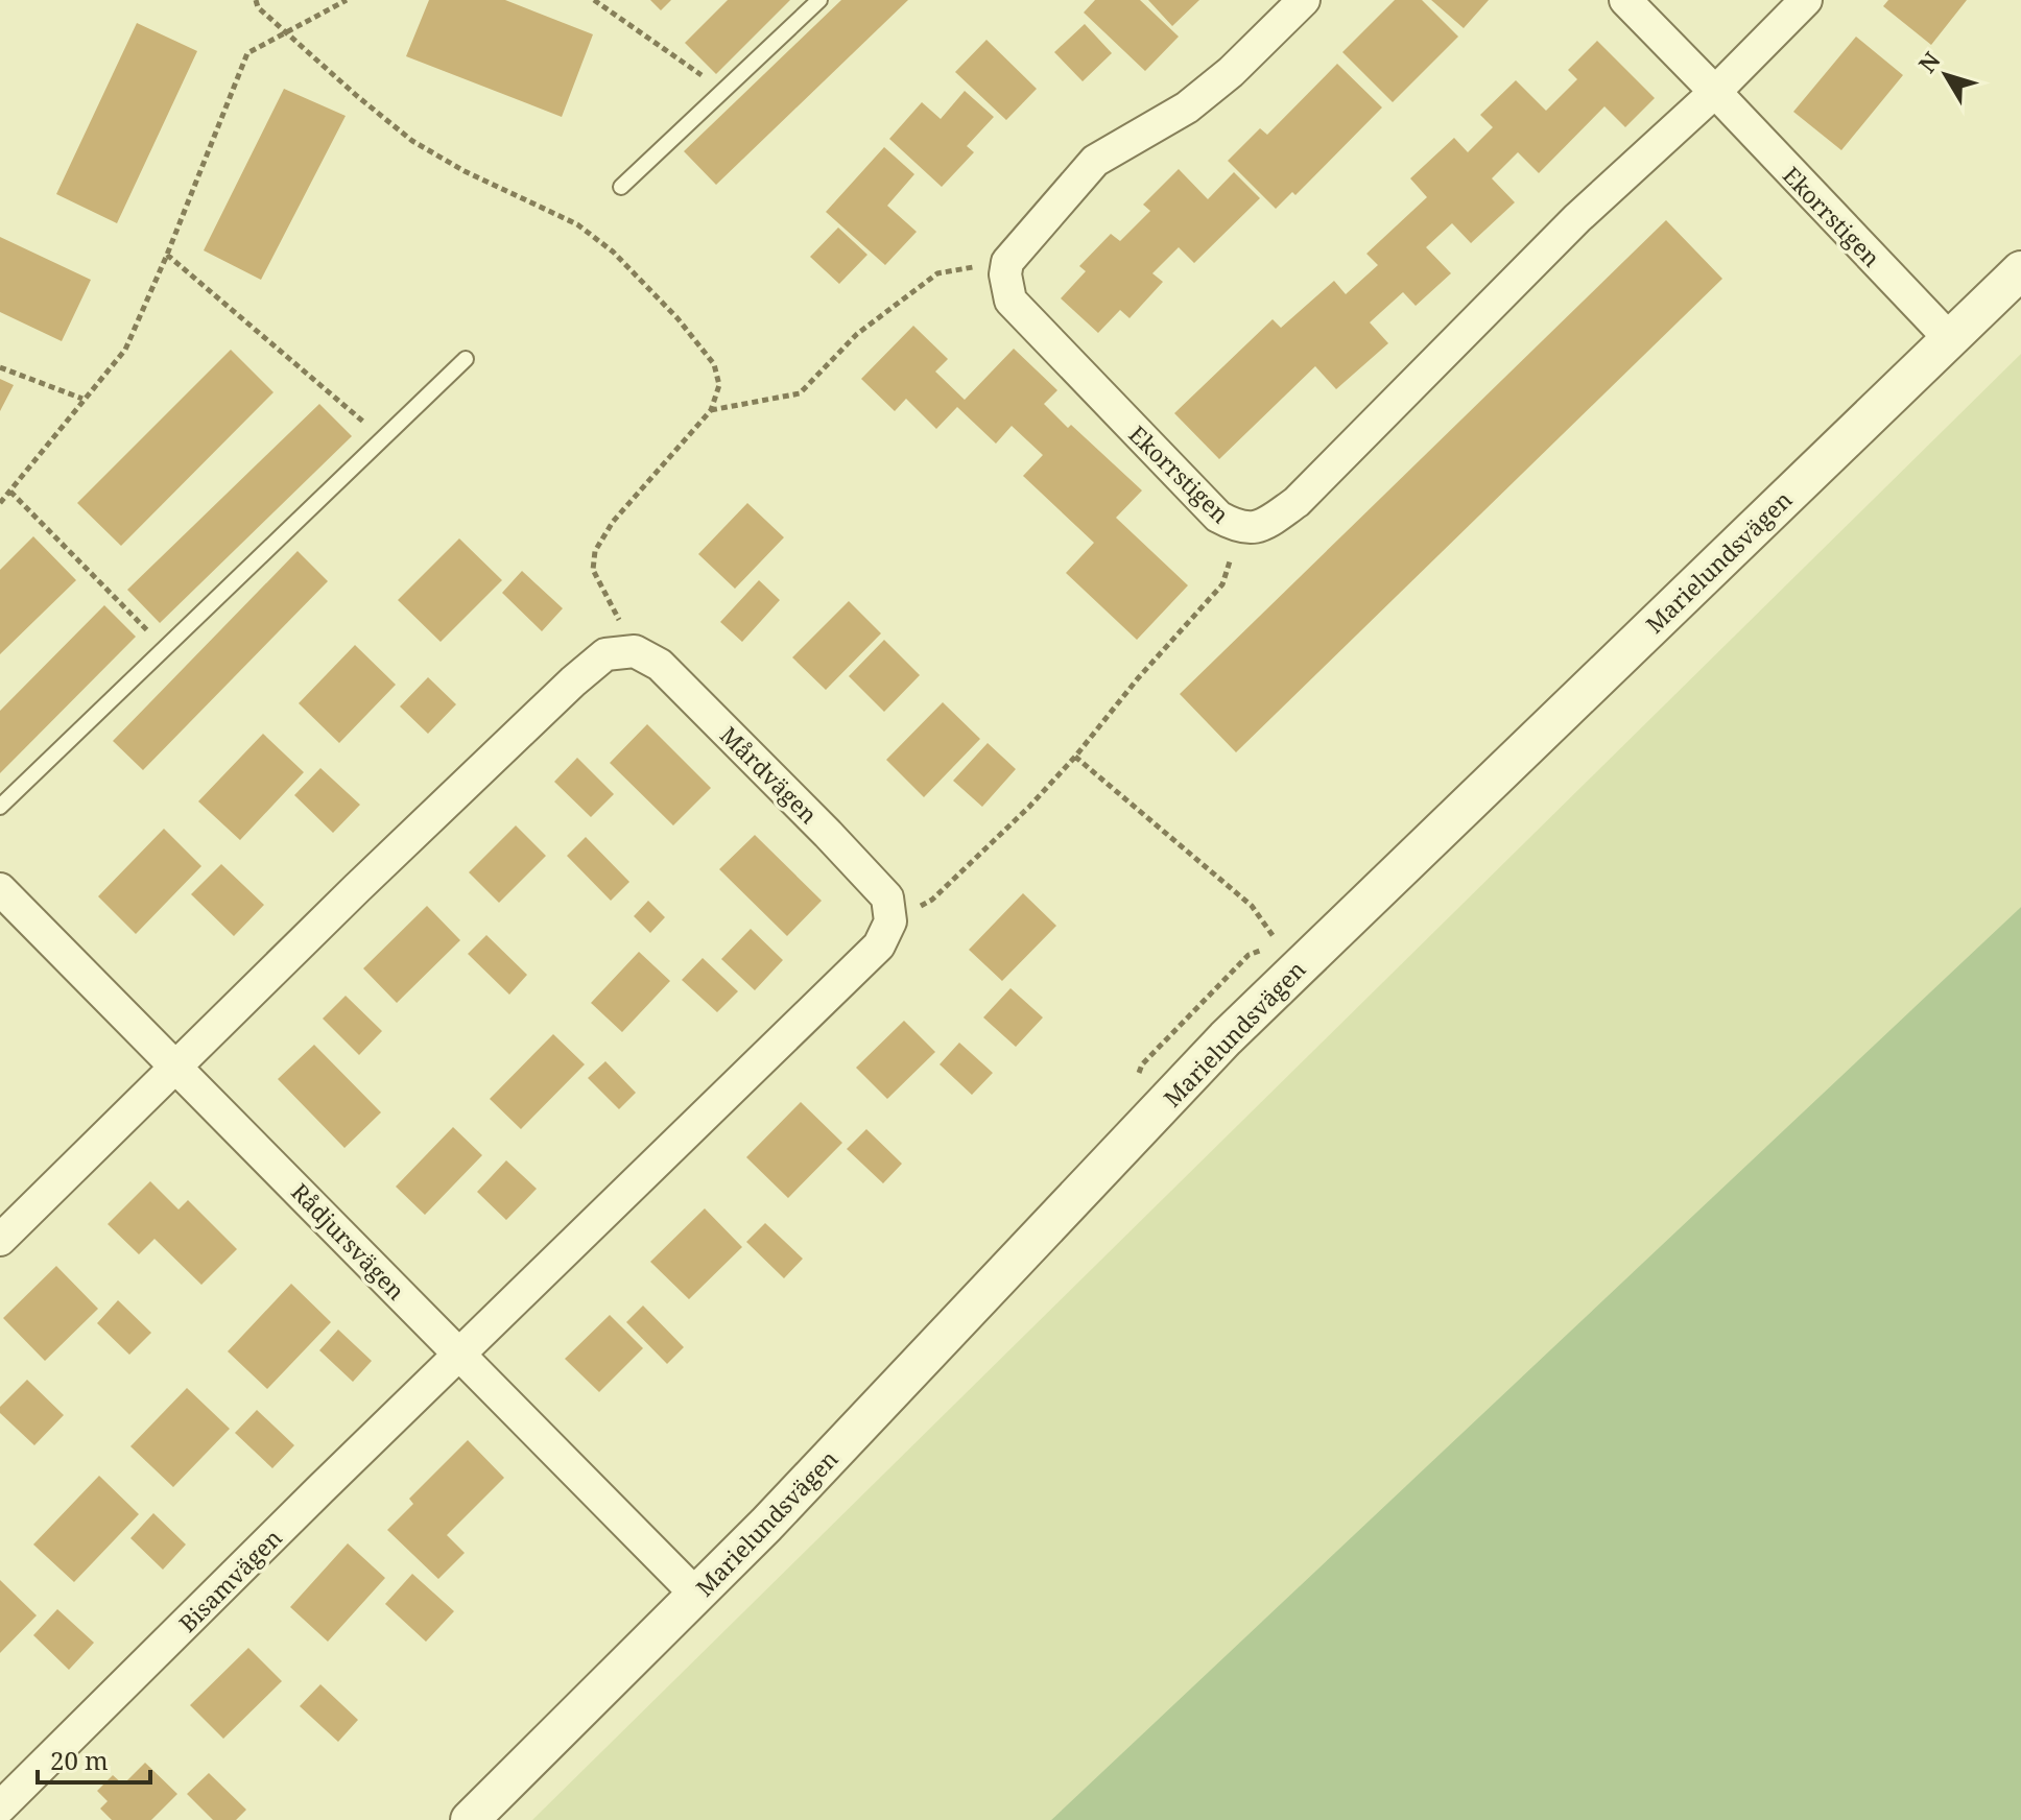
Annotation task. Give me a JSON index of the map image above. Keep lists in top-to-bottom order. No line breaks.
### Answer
{"streets":{"street":["Ekorrstigen","Marielundsvägen","Mårdvägen","Rådjursvägen","Bisamvägen"]},"crossings":[["Ekorrstigen","Marielundsvägen"],["Marielundsvägen","Rådjursvägen"],["Rådjursvägen","Bisamvägen"]],"scale_bar":"20 m","north":"top left"}
